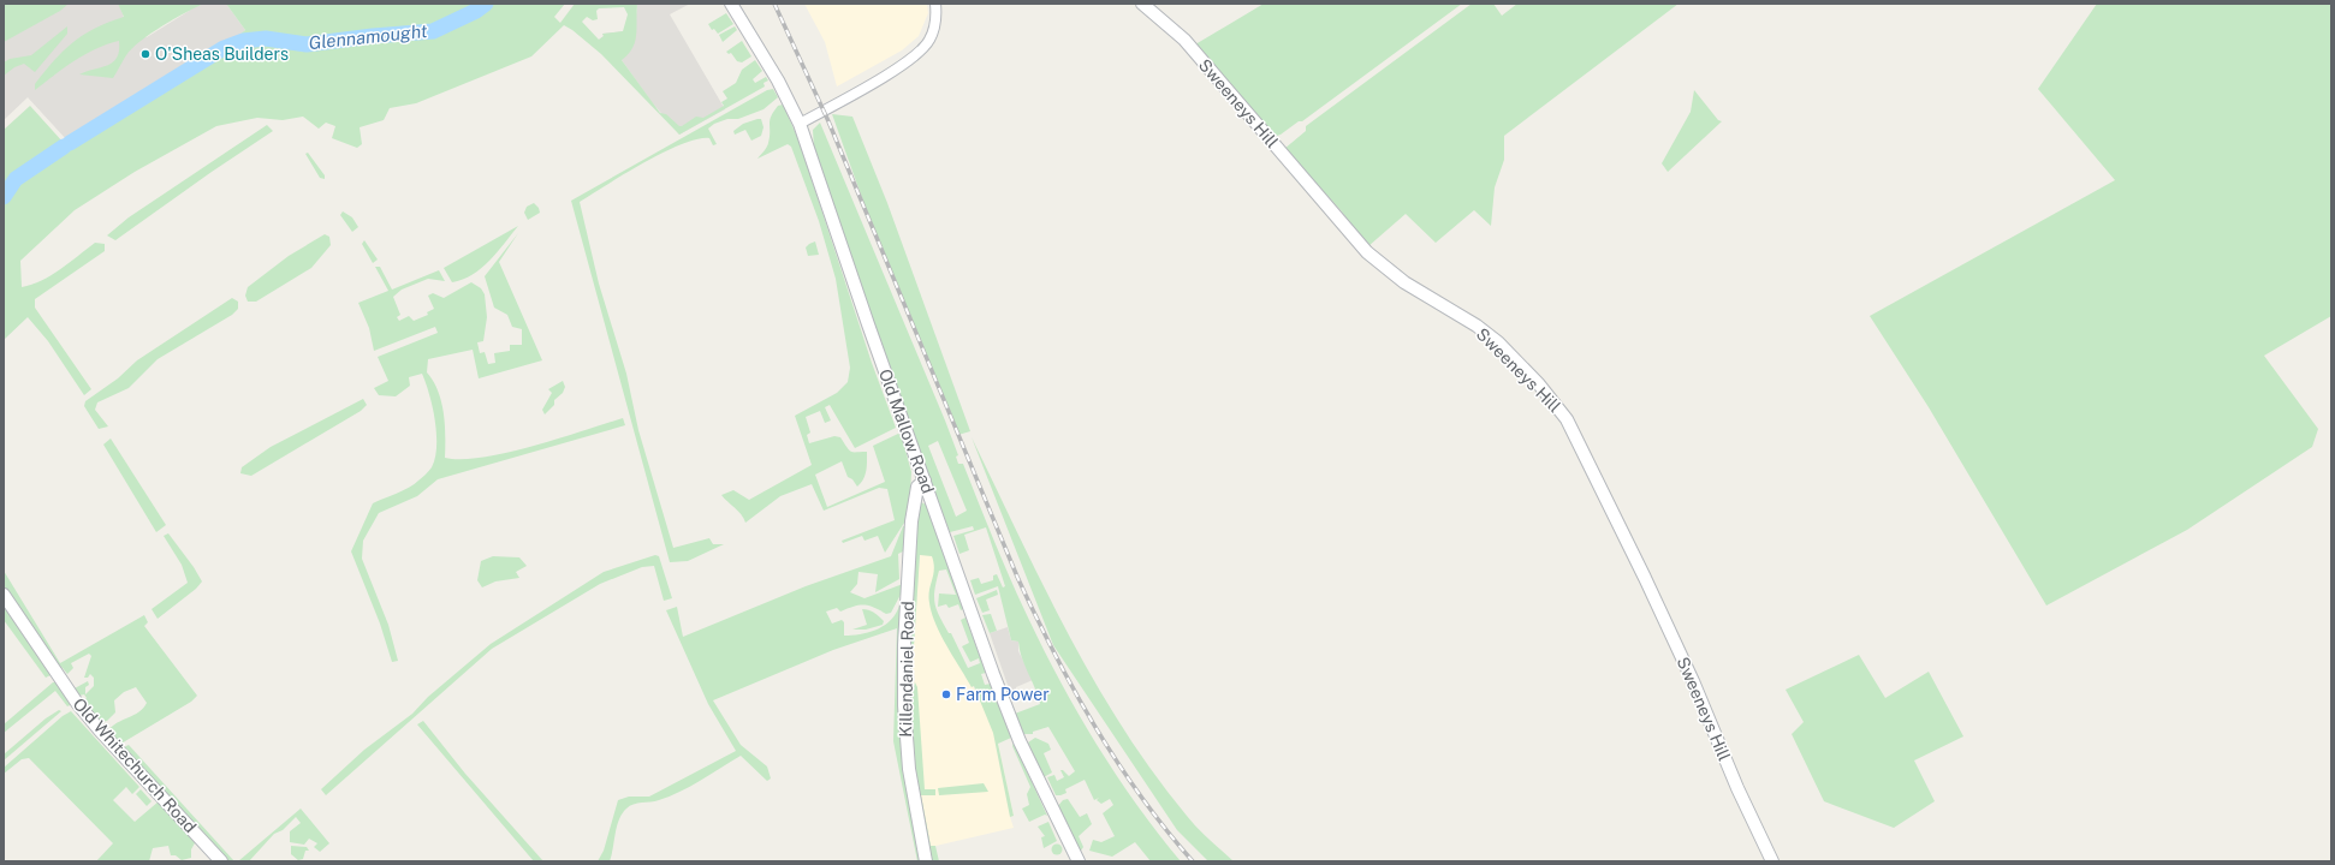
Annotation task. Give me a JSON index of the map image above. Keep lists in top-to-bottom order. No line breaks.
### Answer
{"streets":{"street":["Sweeneys Hill","Old Mallow Road","Killendaniel Road","Old Whitechurch Road"]},"crossings":[["Old Mallow Road","Killendaniel Road"]],"water":["Glennamought"],"places":["O'Sheas Builders","Farm Power"]}
